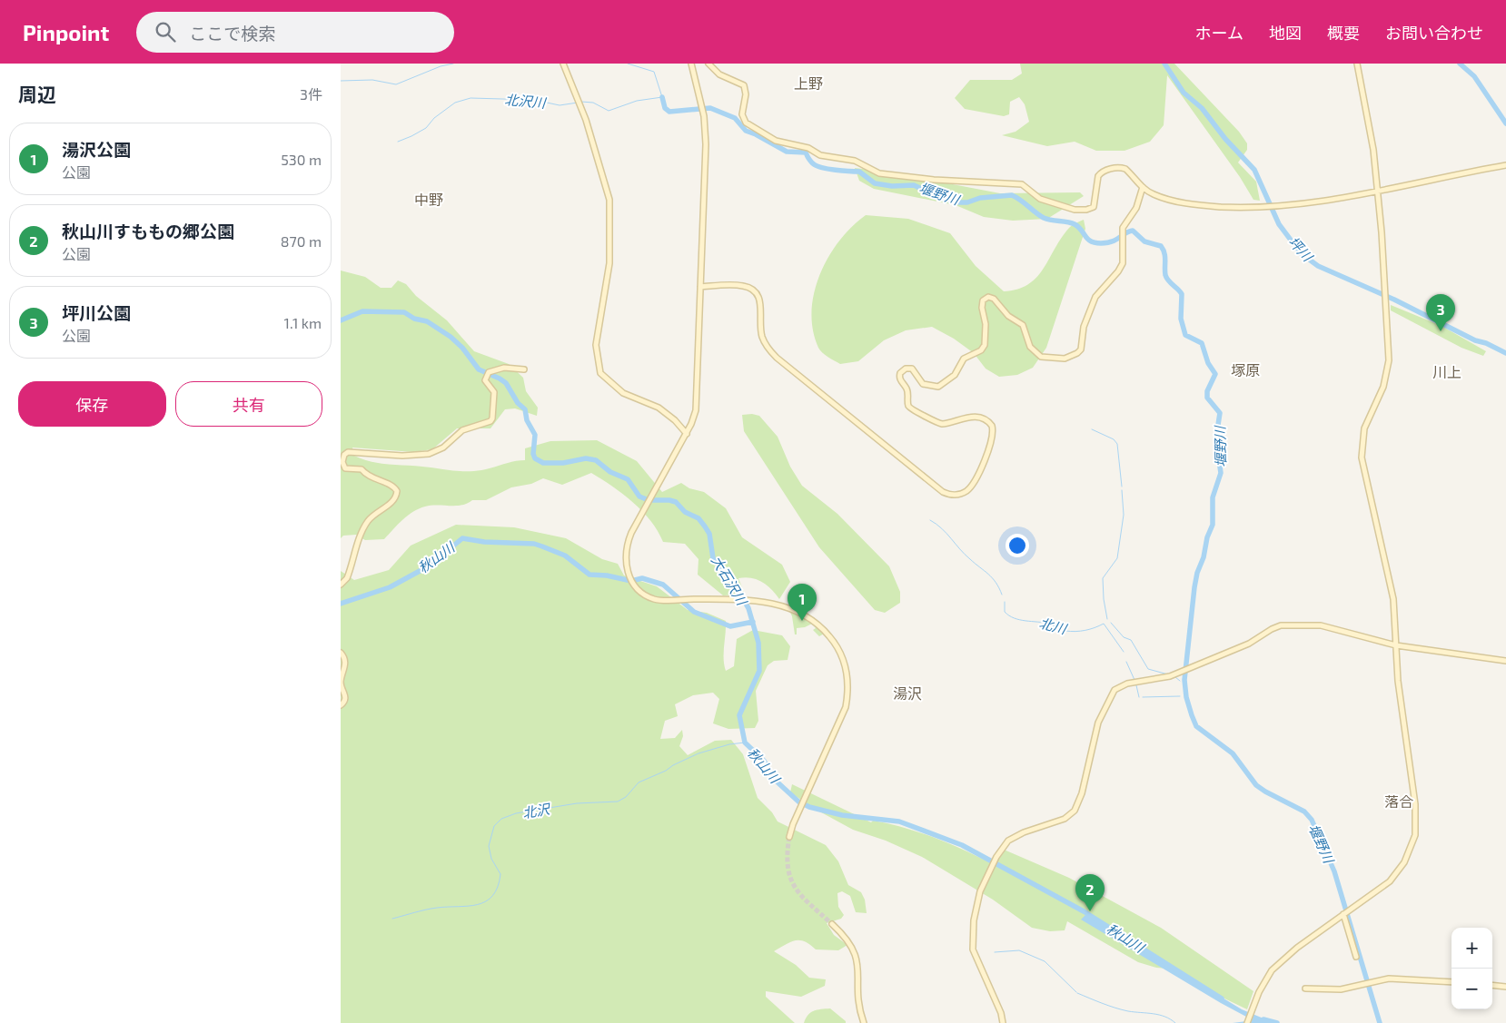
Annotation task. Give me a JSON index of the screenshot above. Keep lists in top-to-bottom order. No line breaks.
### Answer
{"districts":["上野","中野","塚原","川上","湯沢","落合"],"water":["北沢川","堰野川","坪川","秋山川","大石沢川","北川","北沢"],"page":{"header":"Pinpoint","search":"ここで検索","nav":["ホーム","地図","概要","お問い合わせ"],"heading":["周辺","3件"],"list":[{"mark":"1","name":"湯沢公園","note":"公園","value":"530 m"},{"mark":"2","name":"秋山川すももの郷公園","note":"公園","value":"870 m"},{"mark":"3","name":"坪川公園","note":"公園","value":"1.1 km"}],"pins":["3","1","2"],"buttons":["保存","共有"],"map_buttons":["+","−"]}}
